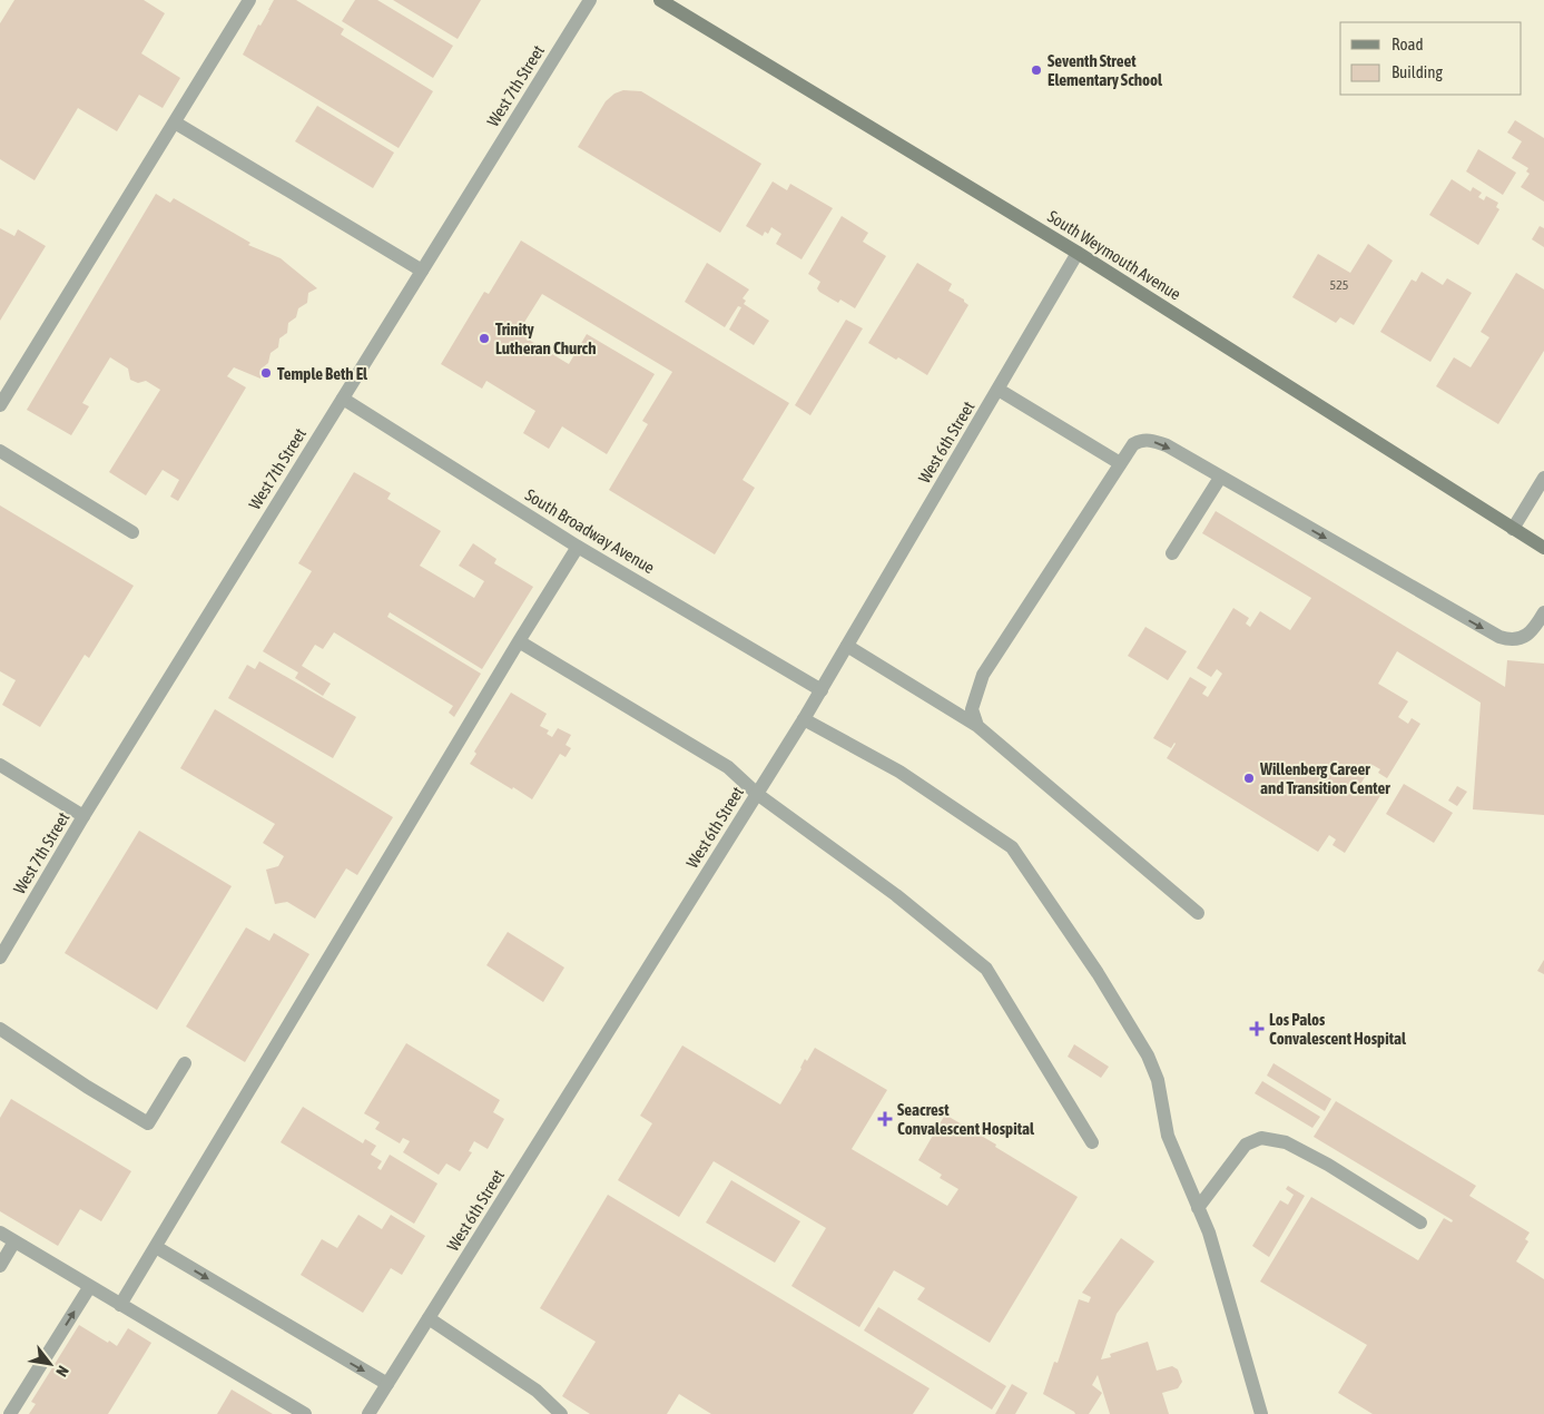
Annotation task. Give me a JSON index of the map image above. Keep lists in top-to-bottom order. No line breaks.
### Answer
{"streets":{"main road":["South Weymouth Avenue"],"street":["West 7th Street","West 6th Street","South Broadway Avenue"]},"crossings":[["West 7th Street","South Broadway Avenue"],["South Weymouth Avenue","West 6th Street"],["West 6th Street","South Broadway Avenue"]],"places":{"other":["Seventh Street Elementary School","Trinity Lutheran Church","Temple Beth El","Willenberg Career and Transition Center"],"health":["Los Palos Convalescent Hospital","Seacrest Convalescent Hospital"]},"house_numbers":["525"],"legend":["Road","Building"],"north":"bottom right"}
